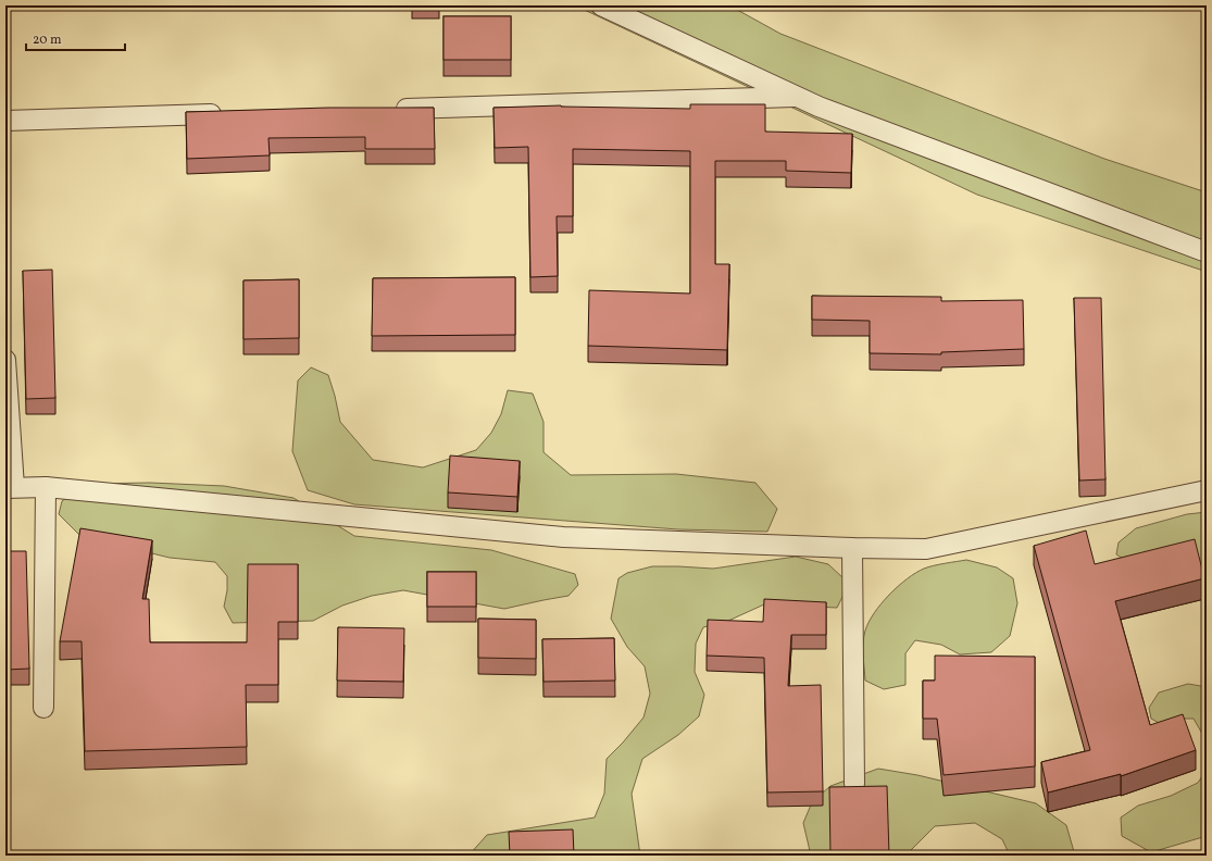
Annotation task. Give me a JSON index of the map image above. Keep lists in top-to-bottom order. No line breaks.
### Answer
{"scale_bar":"20 m"}
